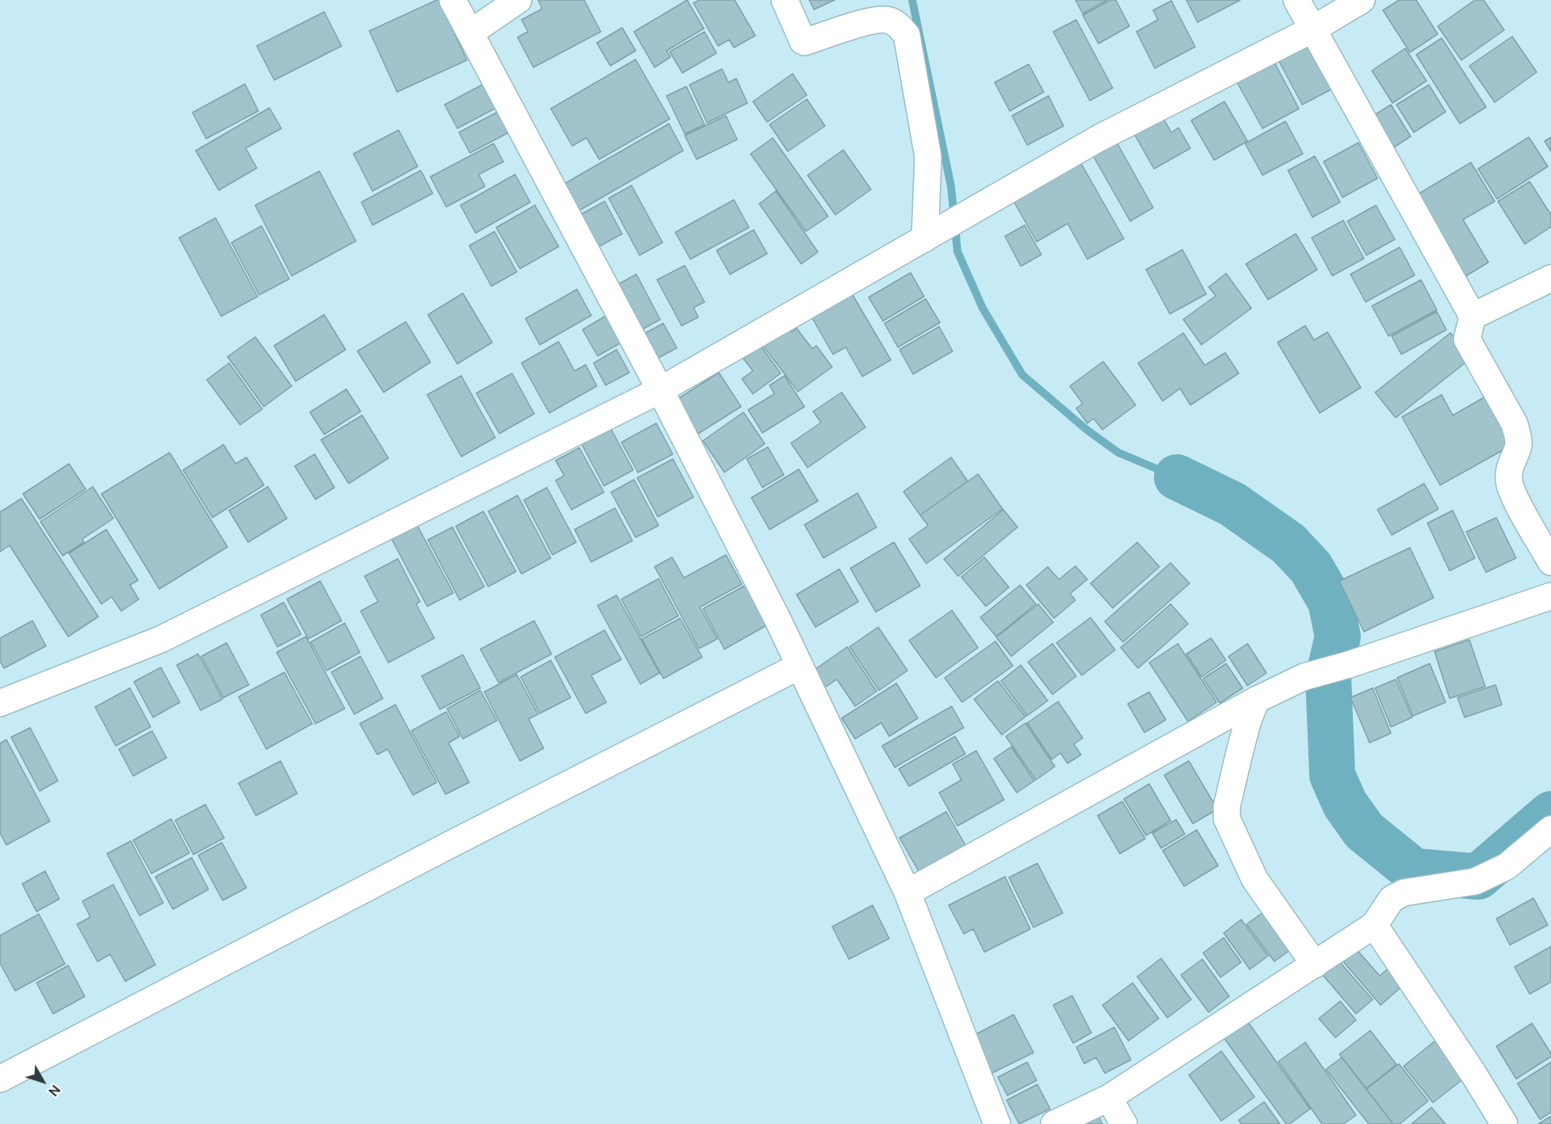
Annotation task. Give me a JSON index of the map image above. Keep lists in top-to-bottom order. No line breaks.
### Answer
{"north":"bottom right"}
